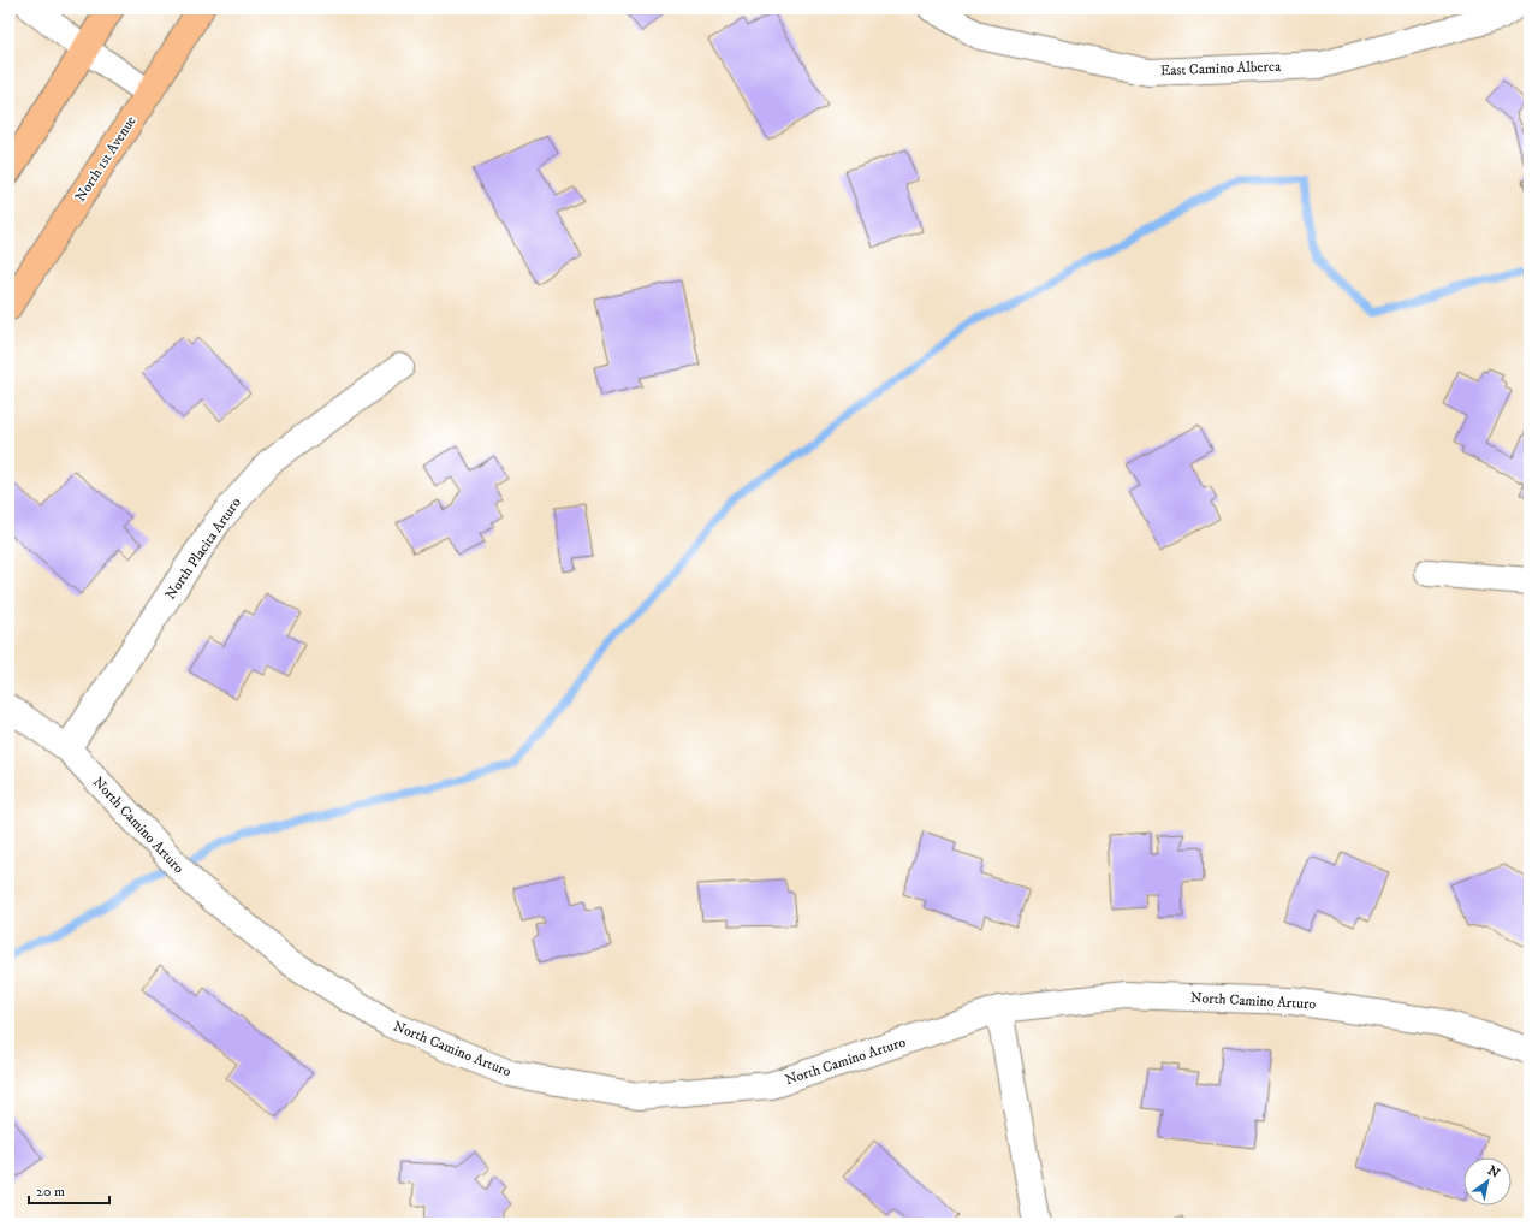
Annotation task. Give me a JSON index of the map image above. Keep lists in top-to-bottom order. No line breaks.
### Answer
{"streets":{"main road":["North 1st Avenue"],"street":["East Camino Alberca","North Placita Arturo","North Camino Arturo"]},"crossings":[["North Placita Arturo","North Camino Arturo"]],"scale_bar":"20 m","north":"top right"}
